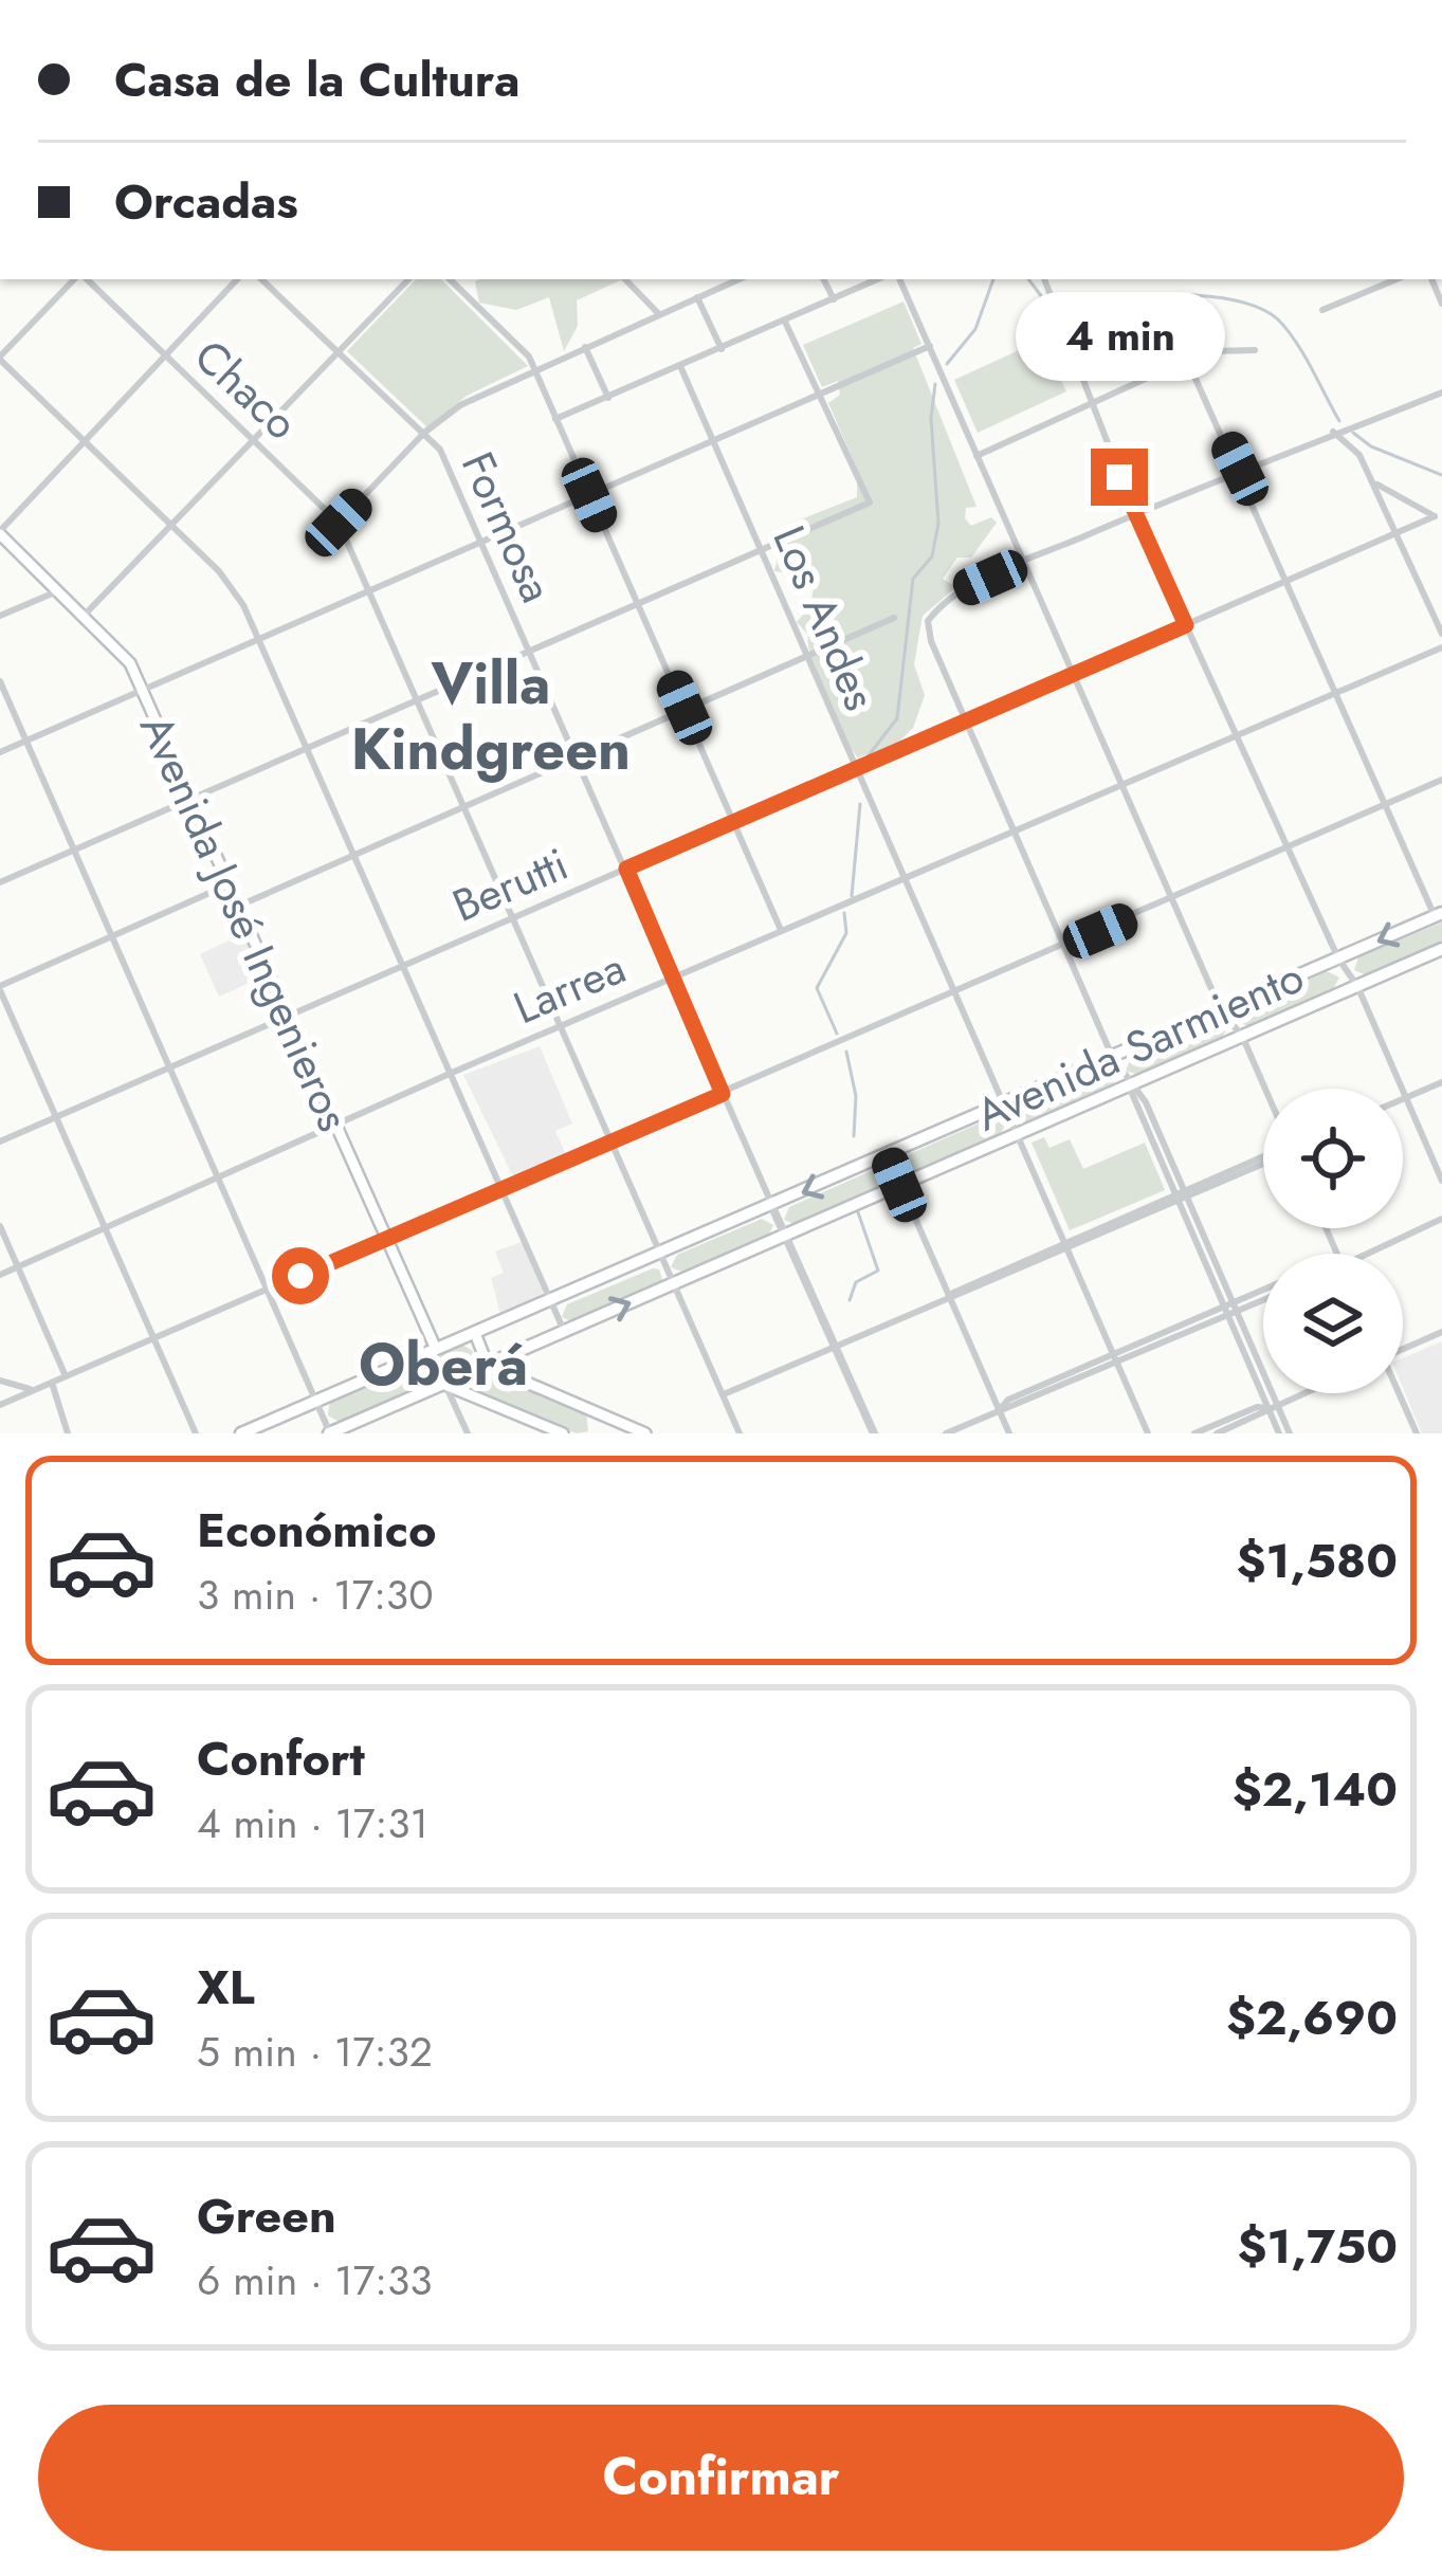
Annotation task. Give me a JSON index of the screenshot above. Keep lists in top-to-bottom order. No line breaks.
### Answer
{"streets":{"main road":["Avenida José Ingenieros","Avenida Sarmiento"],"street":["Chaco","Formosa","Los Andes","Berutti","Larrea"]},"crossings":[["Chaco","Berutti"],["Chaco","Larrea"],["Chaco","Avenida Sarmiento"],["Formosa","Berutti"],["Formosa","Larrea"],["Formosa","Avenida Sarmiento"],["Los Andes","Berutti"],["Los Andes","Larrea"],["Los Andes","Avenida Sarmiento"],["Berutti","Avenida José Ingenieros"],["Avenida José Ingenieros","Larrea"],["Avenida José Ingenieros","Avenida Sarmiento"]],"districts":["Villa Kindgreen","Oberá"],"page":{"banner":["Casa de la Cultura","Orcadas"],"bubble":"4 min","list":[{"name":"Económico","note":"3 min · 17:30","value":"$1,580"},{"name":"Confort","note":"4 min · 17:31","value":"$2,140"},{"name":"XL","note":"5 min · 17:32","value":"$2,690"},{"name":"Green","note":"6 min · 17:33","value":"$1,750"}],"buttons":"Confirmar"}}
